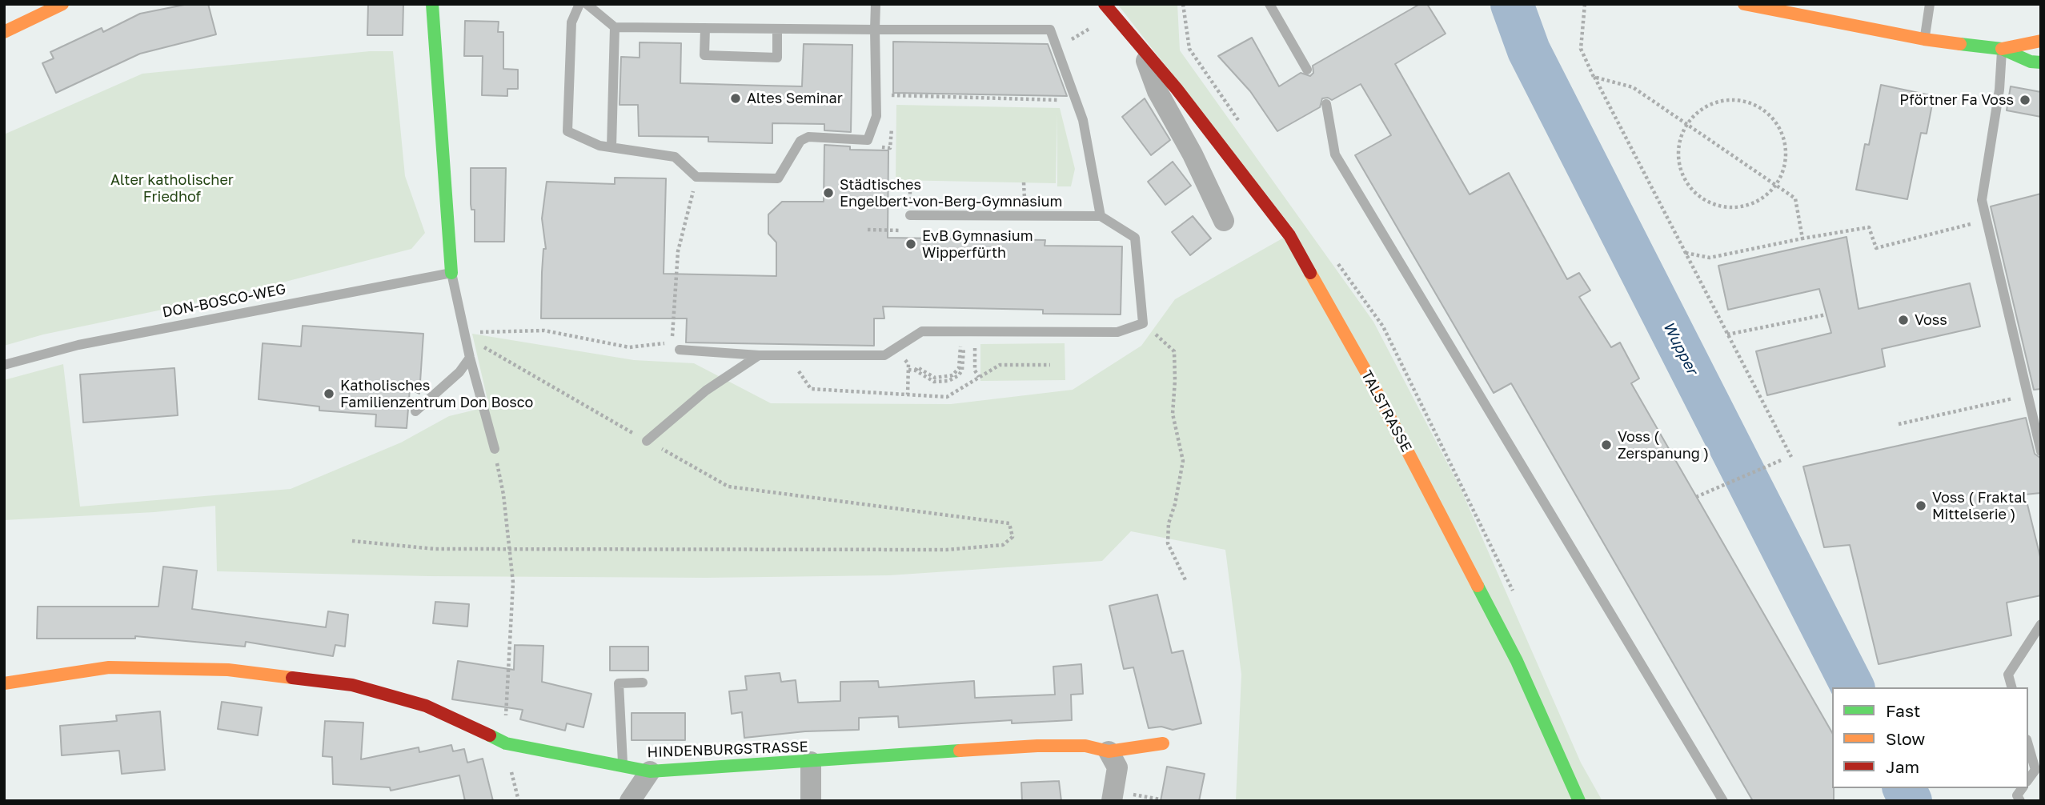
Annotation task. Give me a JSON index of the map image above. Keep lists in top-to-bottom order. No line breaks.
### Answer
{"streets":{"street":["TALSTRASSE","HINDENBURGSTRASSE"],"lane":["DON-BOSCO-WEG"]},"water":["Wupper"],"parks":["Alter katholischer Friedhof"],"places":["Altes Seminar","Pförtner Fa Voss","Städtisches Engelbert-von-Berg-Gymnasium","EvB Gymnasium Wipperfürth","Voss","Katholisches Familienzentrum Don Bosco","Voss ( Zerspanung )","Voss ( Fraktal Mittelserie )"],"legend":["Fast","Slow","Jam"]}
